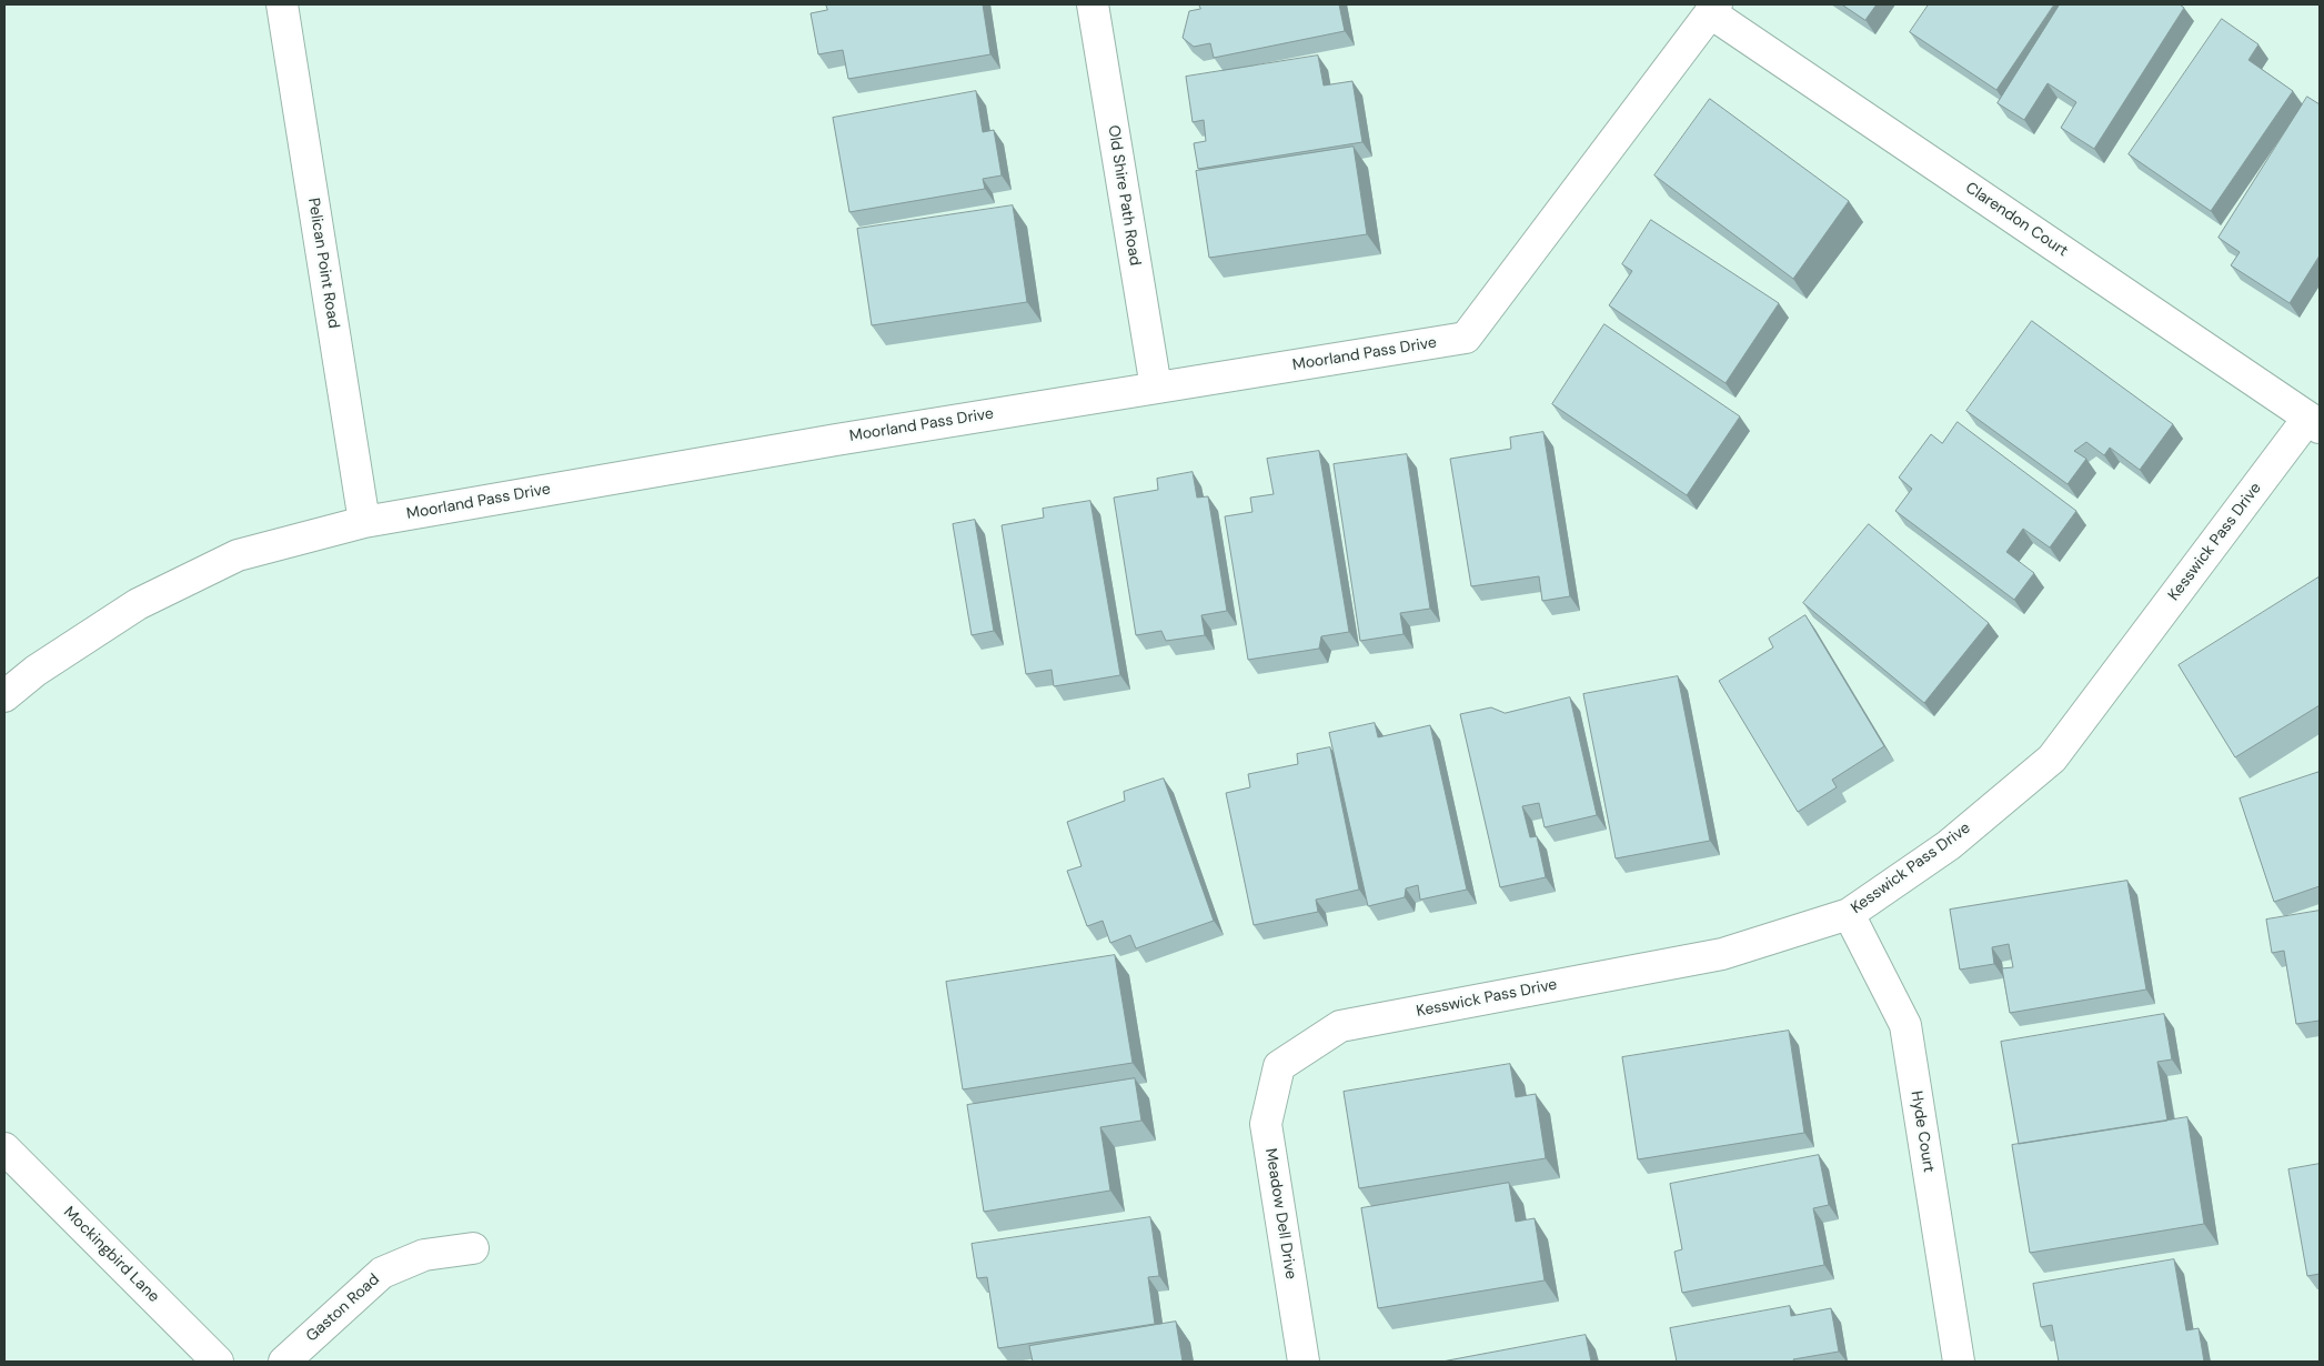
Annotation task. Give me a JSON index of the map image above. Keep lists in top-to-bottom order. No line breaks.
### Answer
{"streets":{"street":["Old Shire Path Road","Clarendon Court","Pelican Point Road","Moorland Pass Drive","Kesswick Pass Drive","Hyde Court","Meadow Dell Drive","Mockingbird Lane","Gaston Road"]},"crossings":[["Old Shire Path Road","Moorland Pass Drive"],["Clarendon Court","Moorland Pass Drive"],["Clarendon Court","Kesswick Pass Drive"],["Pelican Point Road","Moorland Pass Drive"],["Kesswick Pass Drive","Hyde Court"],["Kesswick Pass Drive","Meadow Dell Drive"]]}
